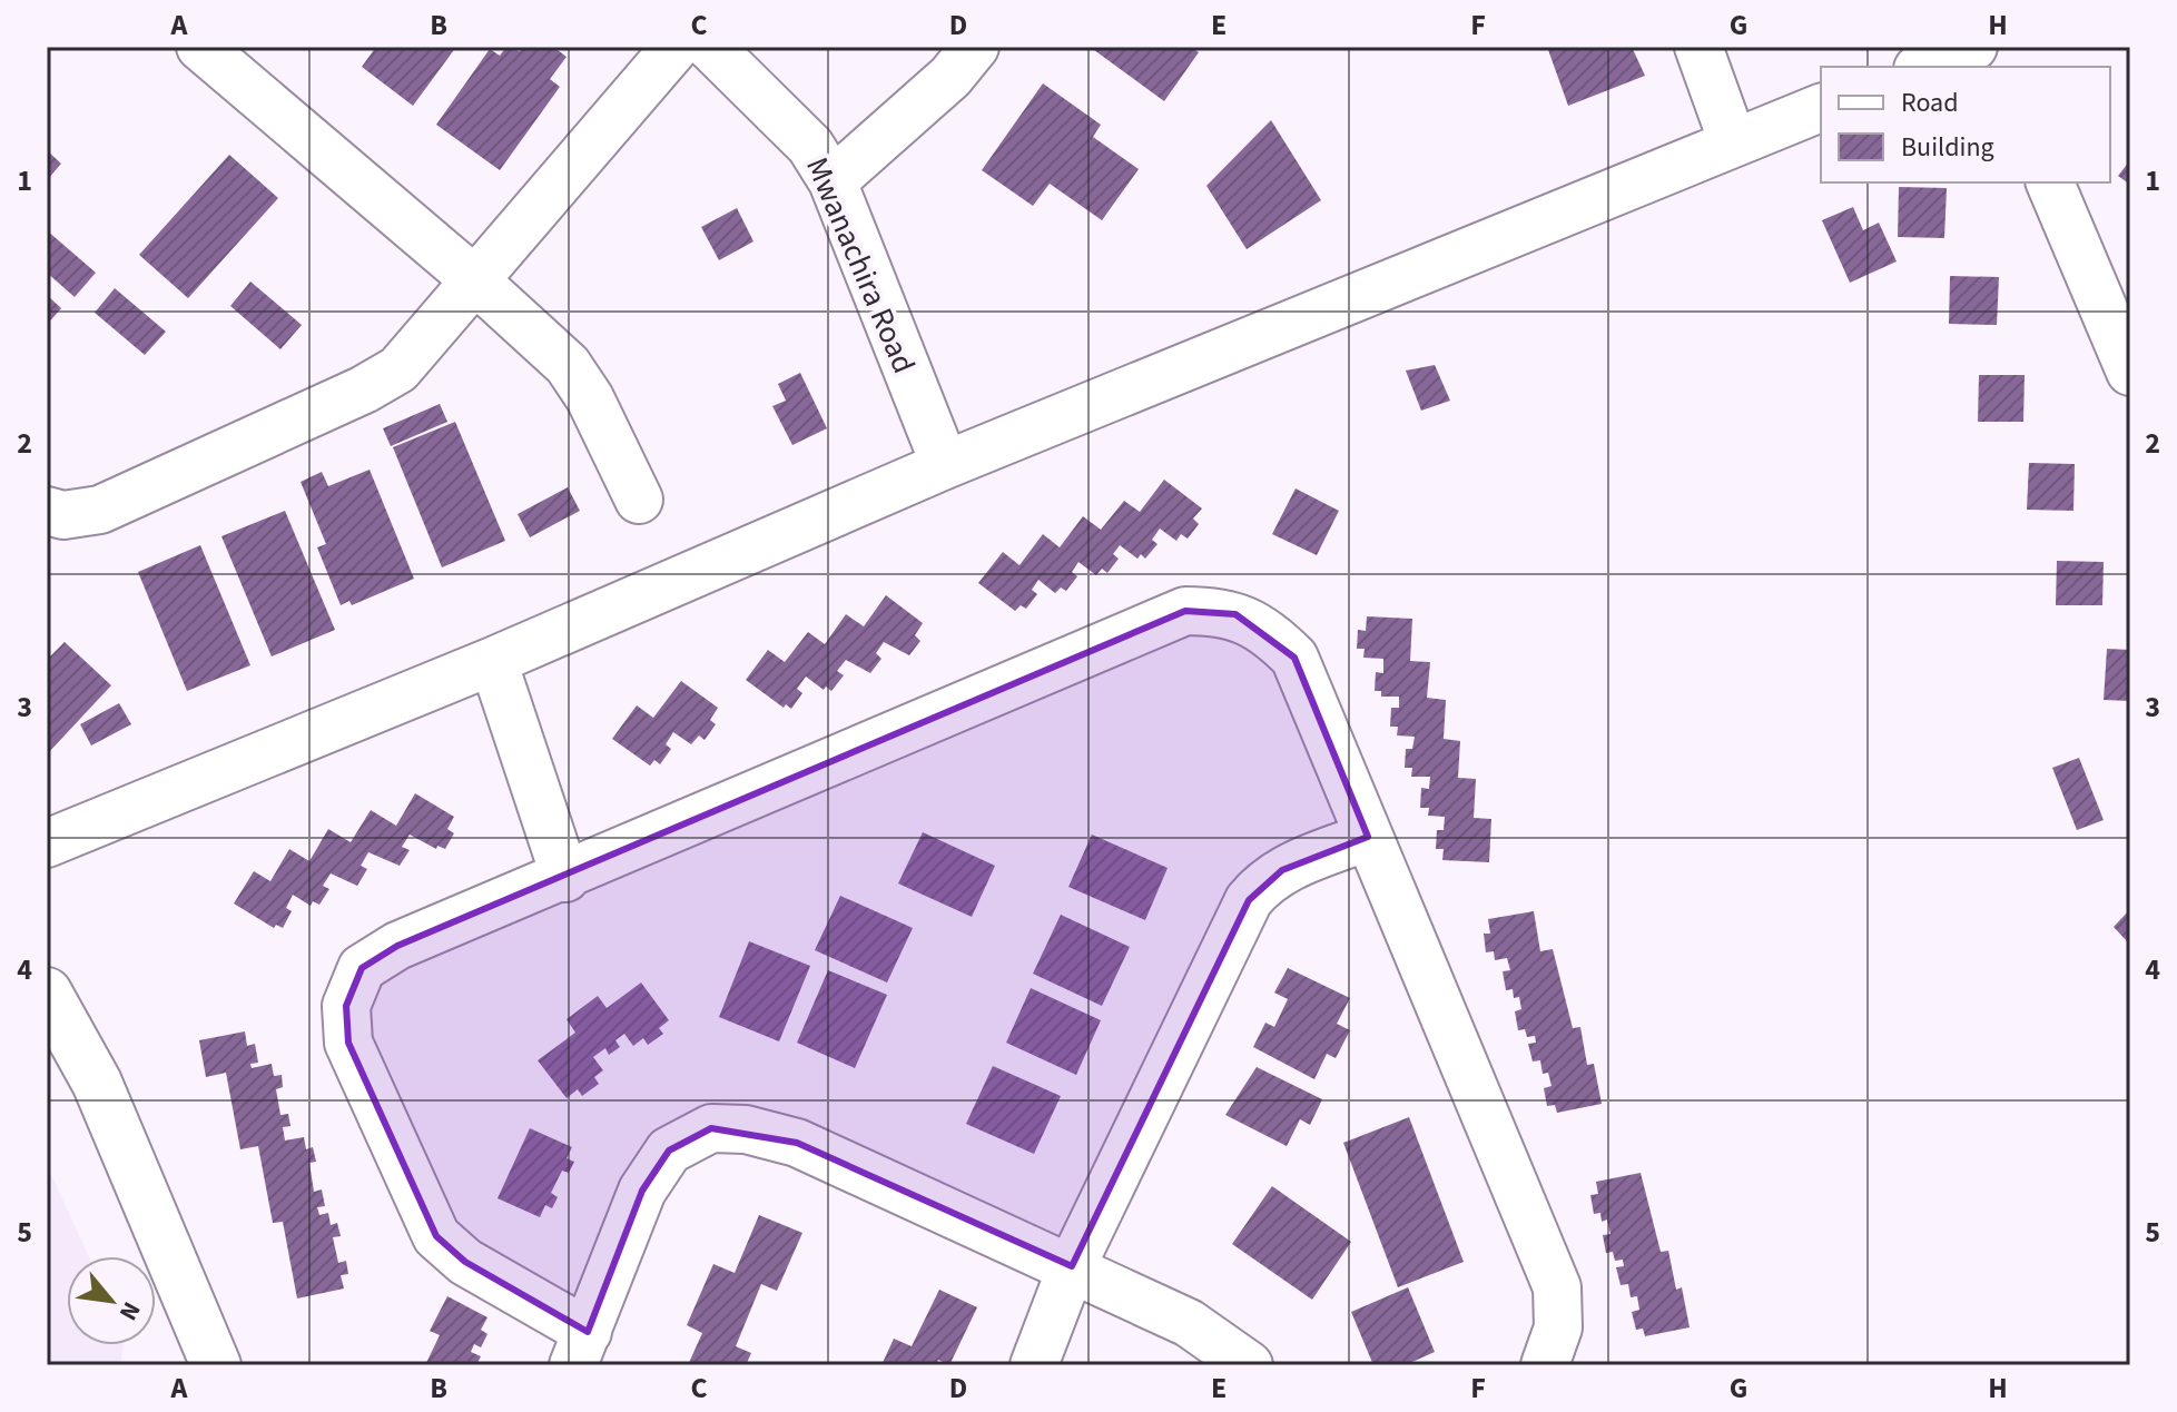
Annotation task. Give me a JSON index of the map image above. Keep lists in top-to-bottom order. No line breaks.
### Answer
{"streets":{"street":["Mwanachira Road"]},"legend":["Road","Building"],"north":"bottom right","grid":{"columns":["A","B","C","D","E","F","G","H"],"rows":["1","2","3","4","5"]}}
